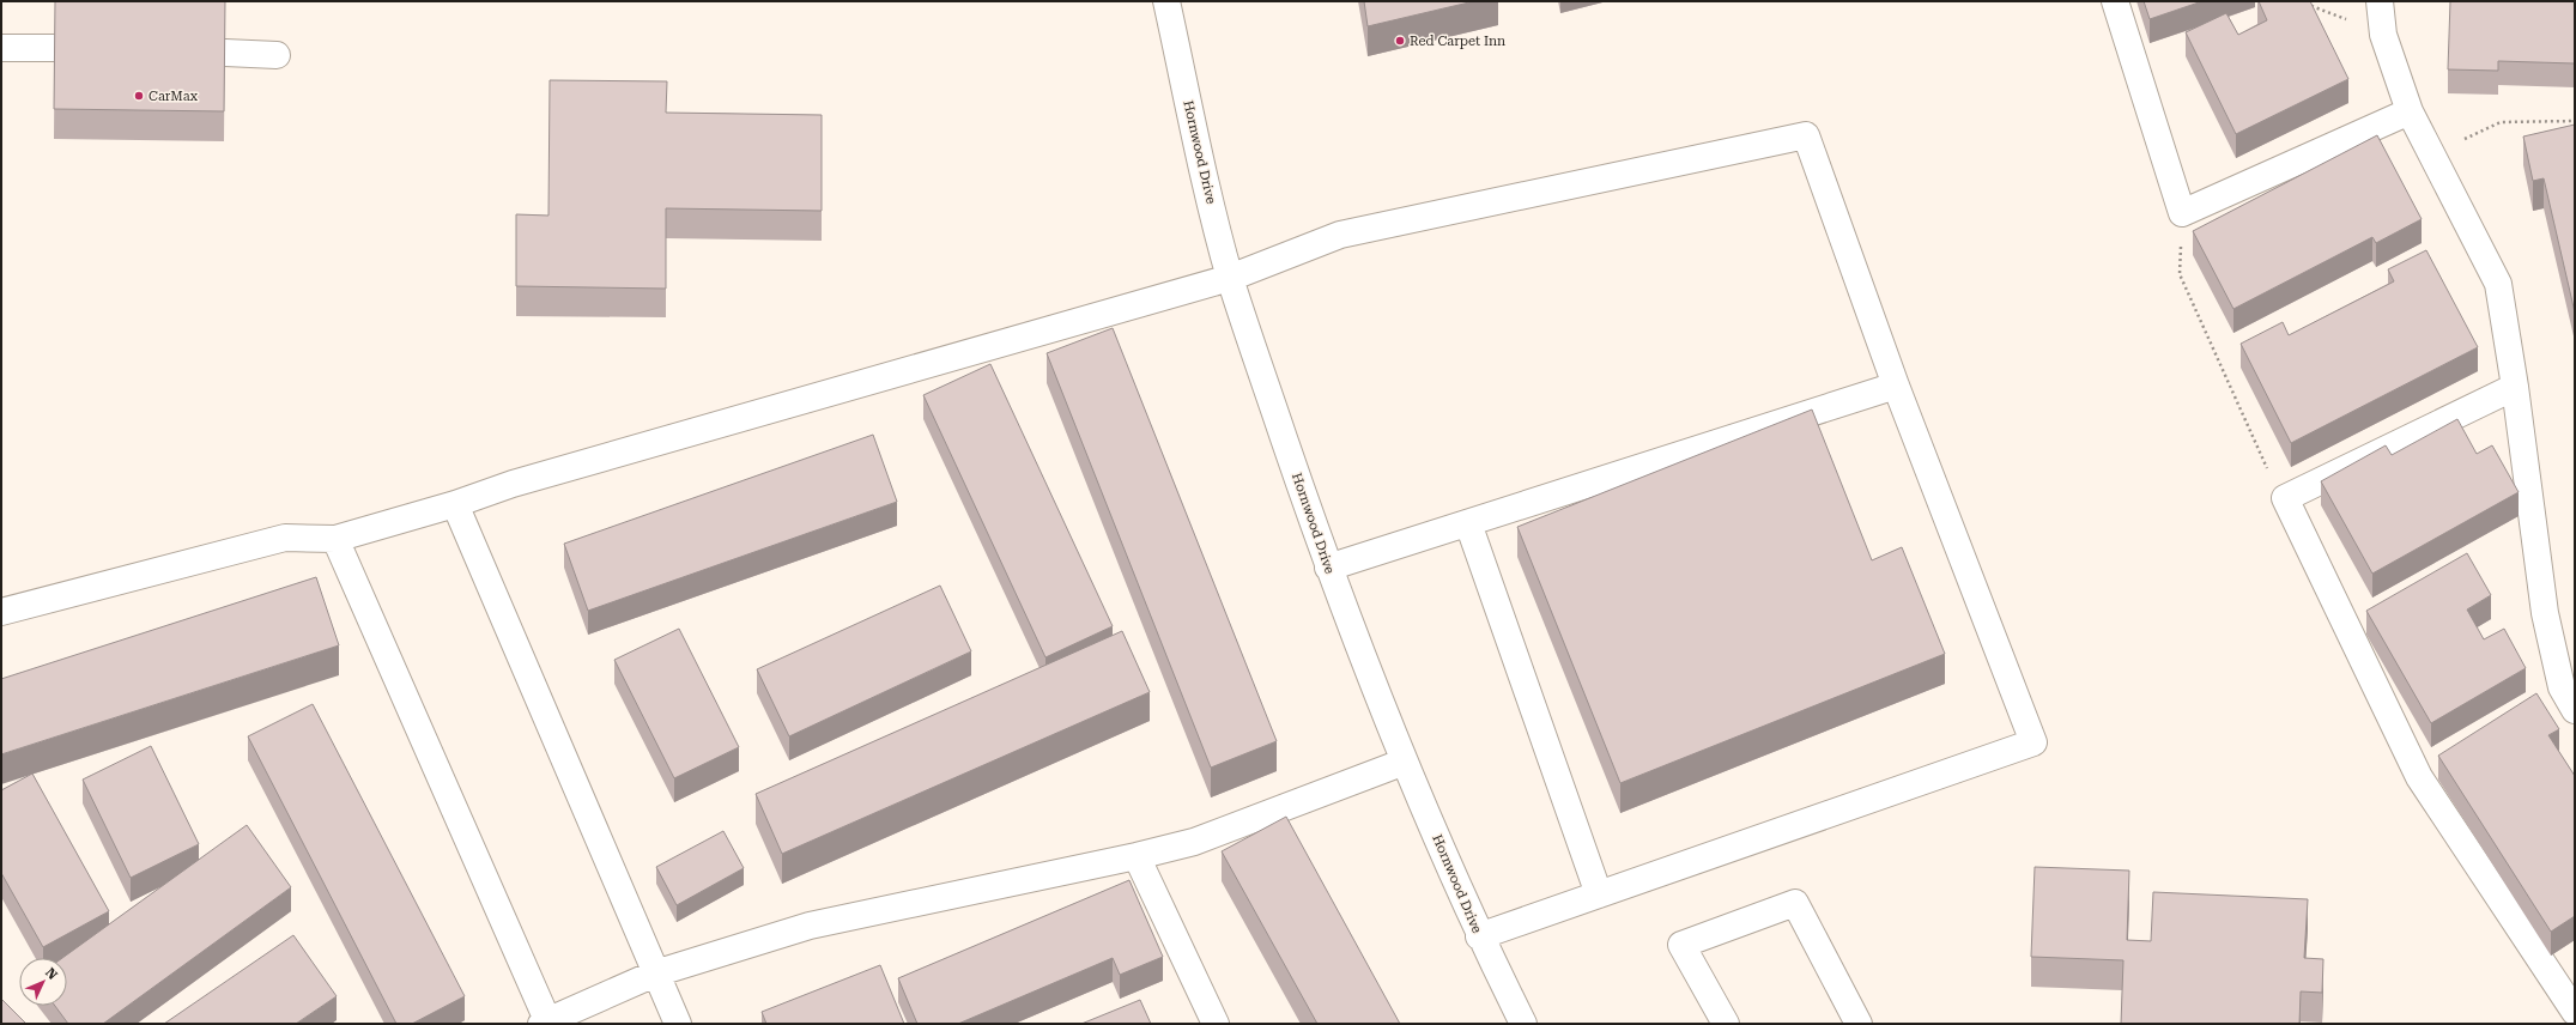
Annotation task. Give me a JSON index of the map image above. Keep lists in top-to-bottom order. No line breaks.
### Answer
{"streets":{"street":["Hornwood Drive"]},"places":["Red Carpet Inn","CarMax"],"north":"top right"}
